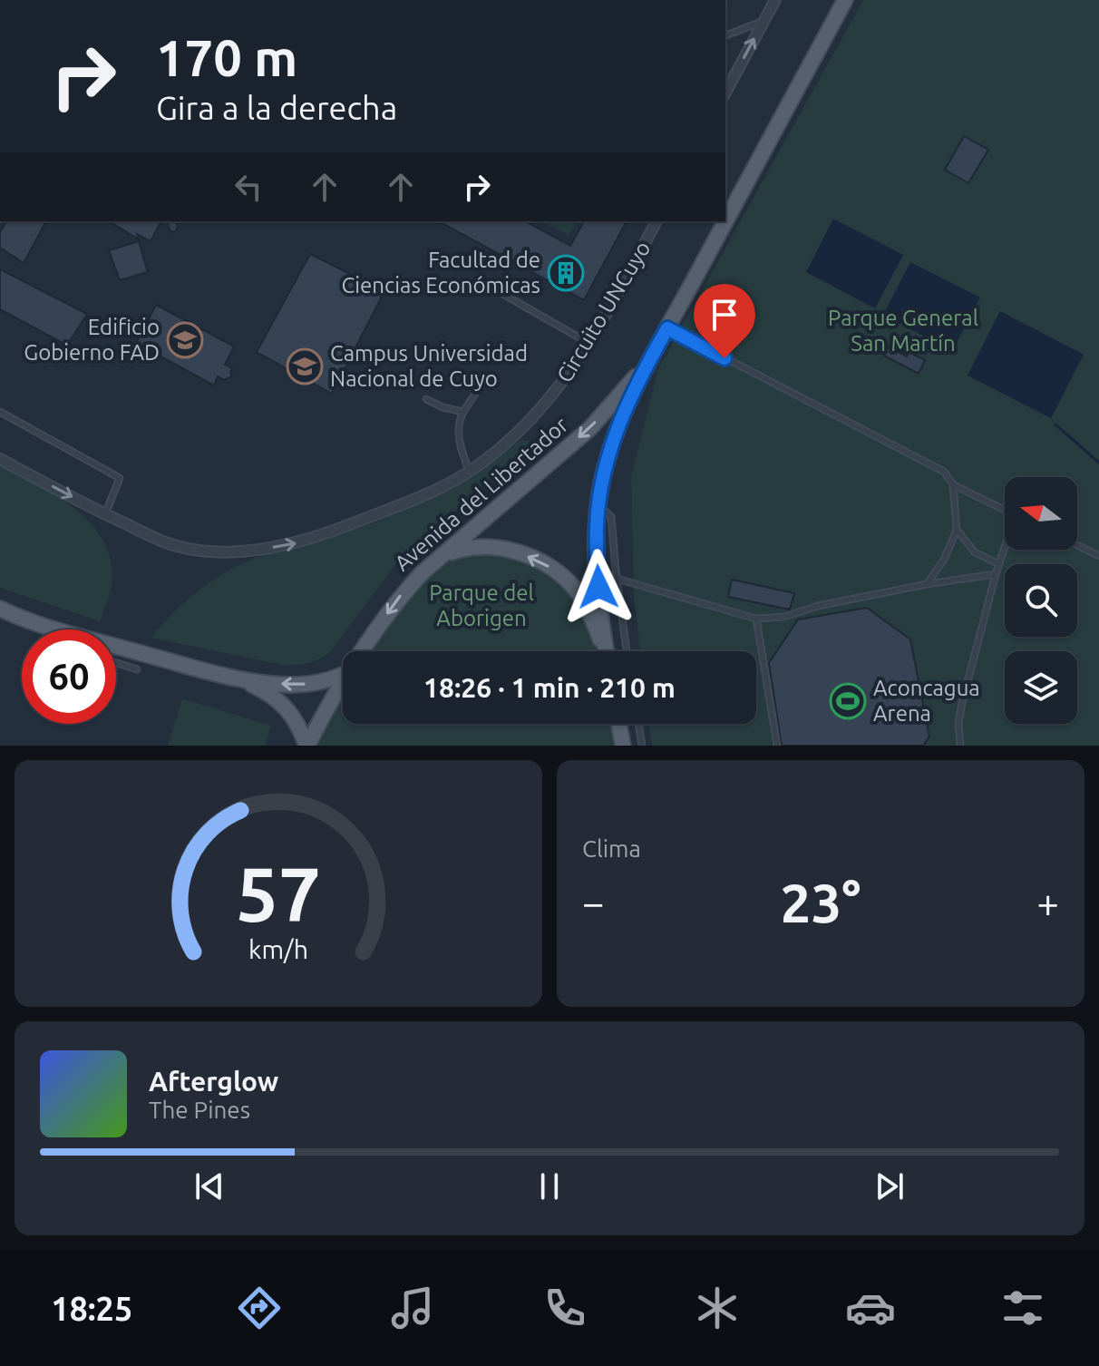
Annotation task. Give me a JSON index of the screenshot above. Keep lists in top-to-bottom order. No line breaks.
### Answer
{"streets":{"main road":["Avenida del Libertador"],"street":["Circuito UNCuyo"]},"one_way":["Circuito UNCuyo"],"parks":["Parque General San Martín","Parque del Aborigen"],"places":{"building":["Facultad de Ciencias Económicas"],"school or university":["Edificio Gobierno FAD","Campus Universidad Nacional de Cuyo"],"sports":["Aconcagua Arena"]},"north":"left","page":{"turn":["170 m","Gira a la derecha"],"limit":"60","trip":"18:26 · 1 min · 210 m","tile":"Clima","heat":["−","23°","+"],"song":["Afterglow","The Pines"],"tabs":"18:25","gauge":["57","km/h"]}}
